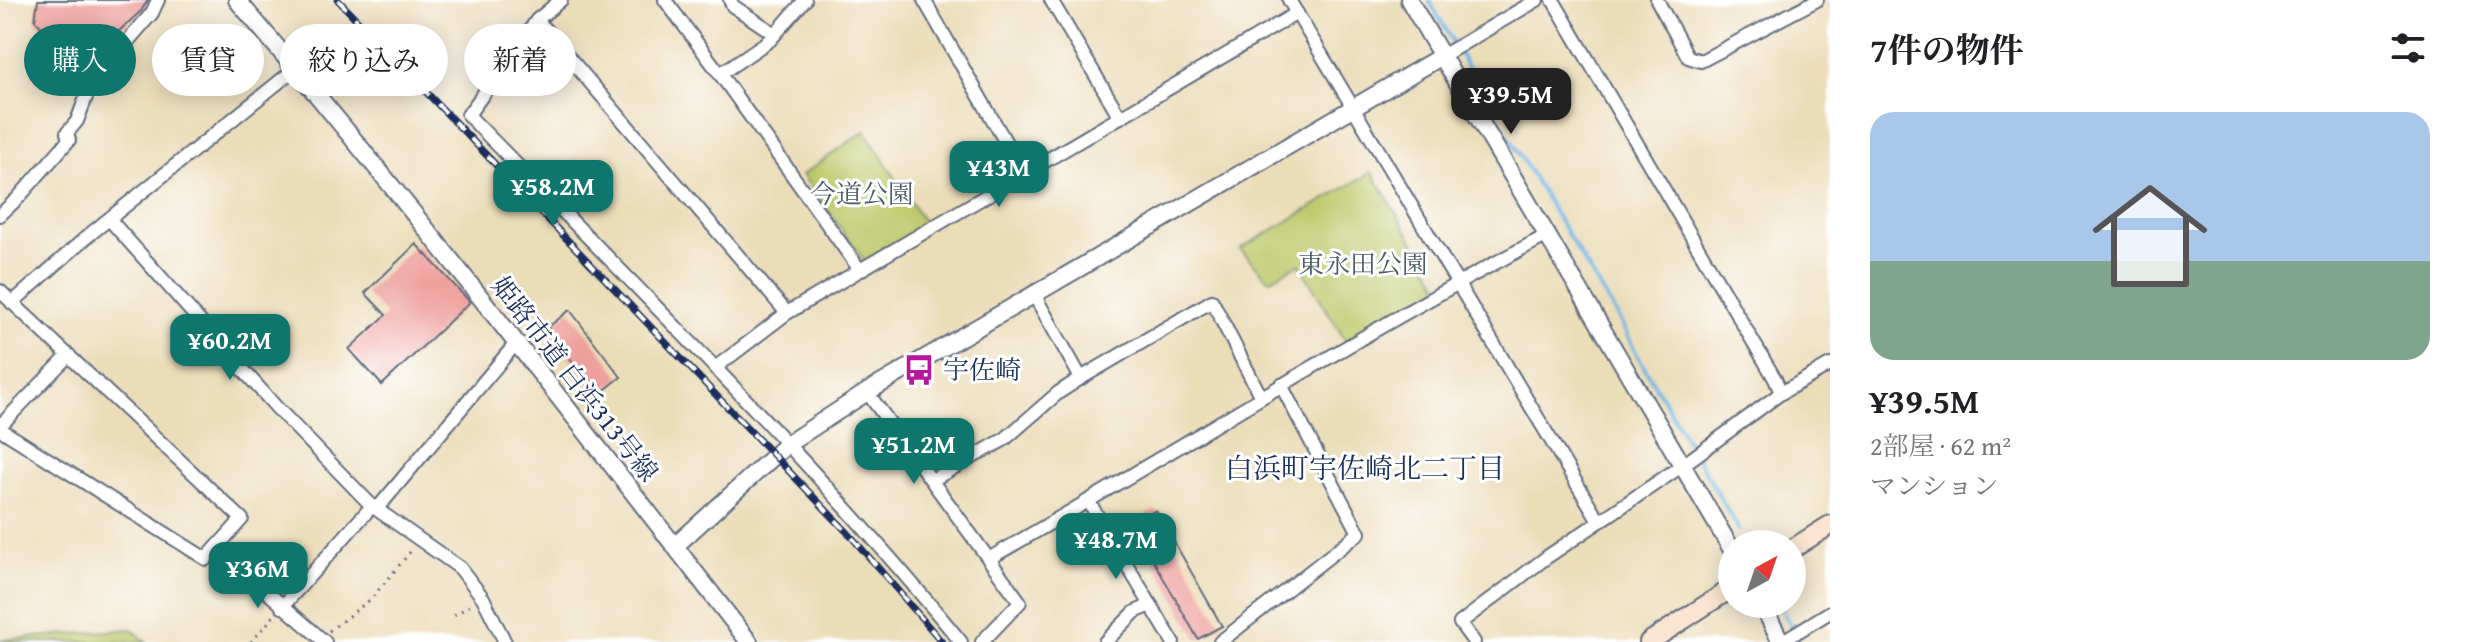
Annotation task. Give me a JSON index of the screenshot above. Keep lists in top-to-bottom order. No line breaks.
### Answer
{"streets":{"street":["姫路市道 白浜313号線"]},"districts":["白浜町宇佐崎北二丁目"],"parks":["今道公園","東永田公園"],"places":{"bus stop":["宇佐崎"]},"north":"top right","page":{"heading":"7件の物件","chip":["購入","賃貸","絞り込み","新着"],"price":["¥39.5M","¥43M","¥58.2M","¥60.2M","¥51.2M","¥48.7M","¥36M"],"list":[{"name":"¥39.5M","note":"2部屋 · 62 m² · マンション"}]}}
